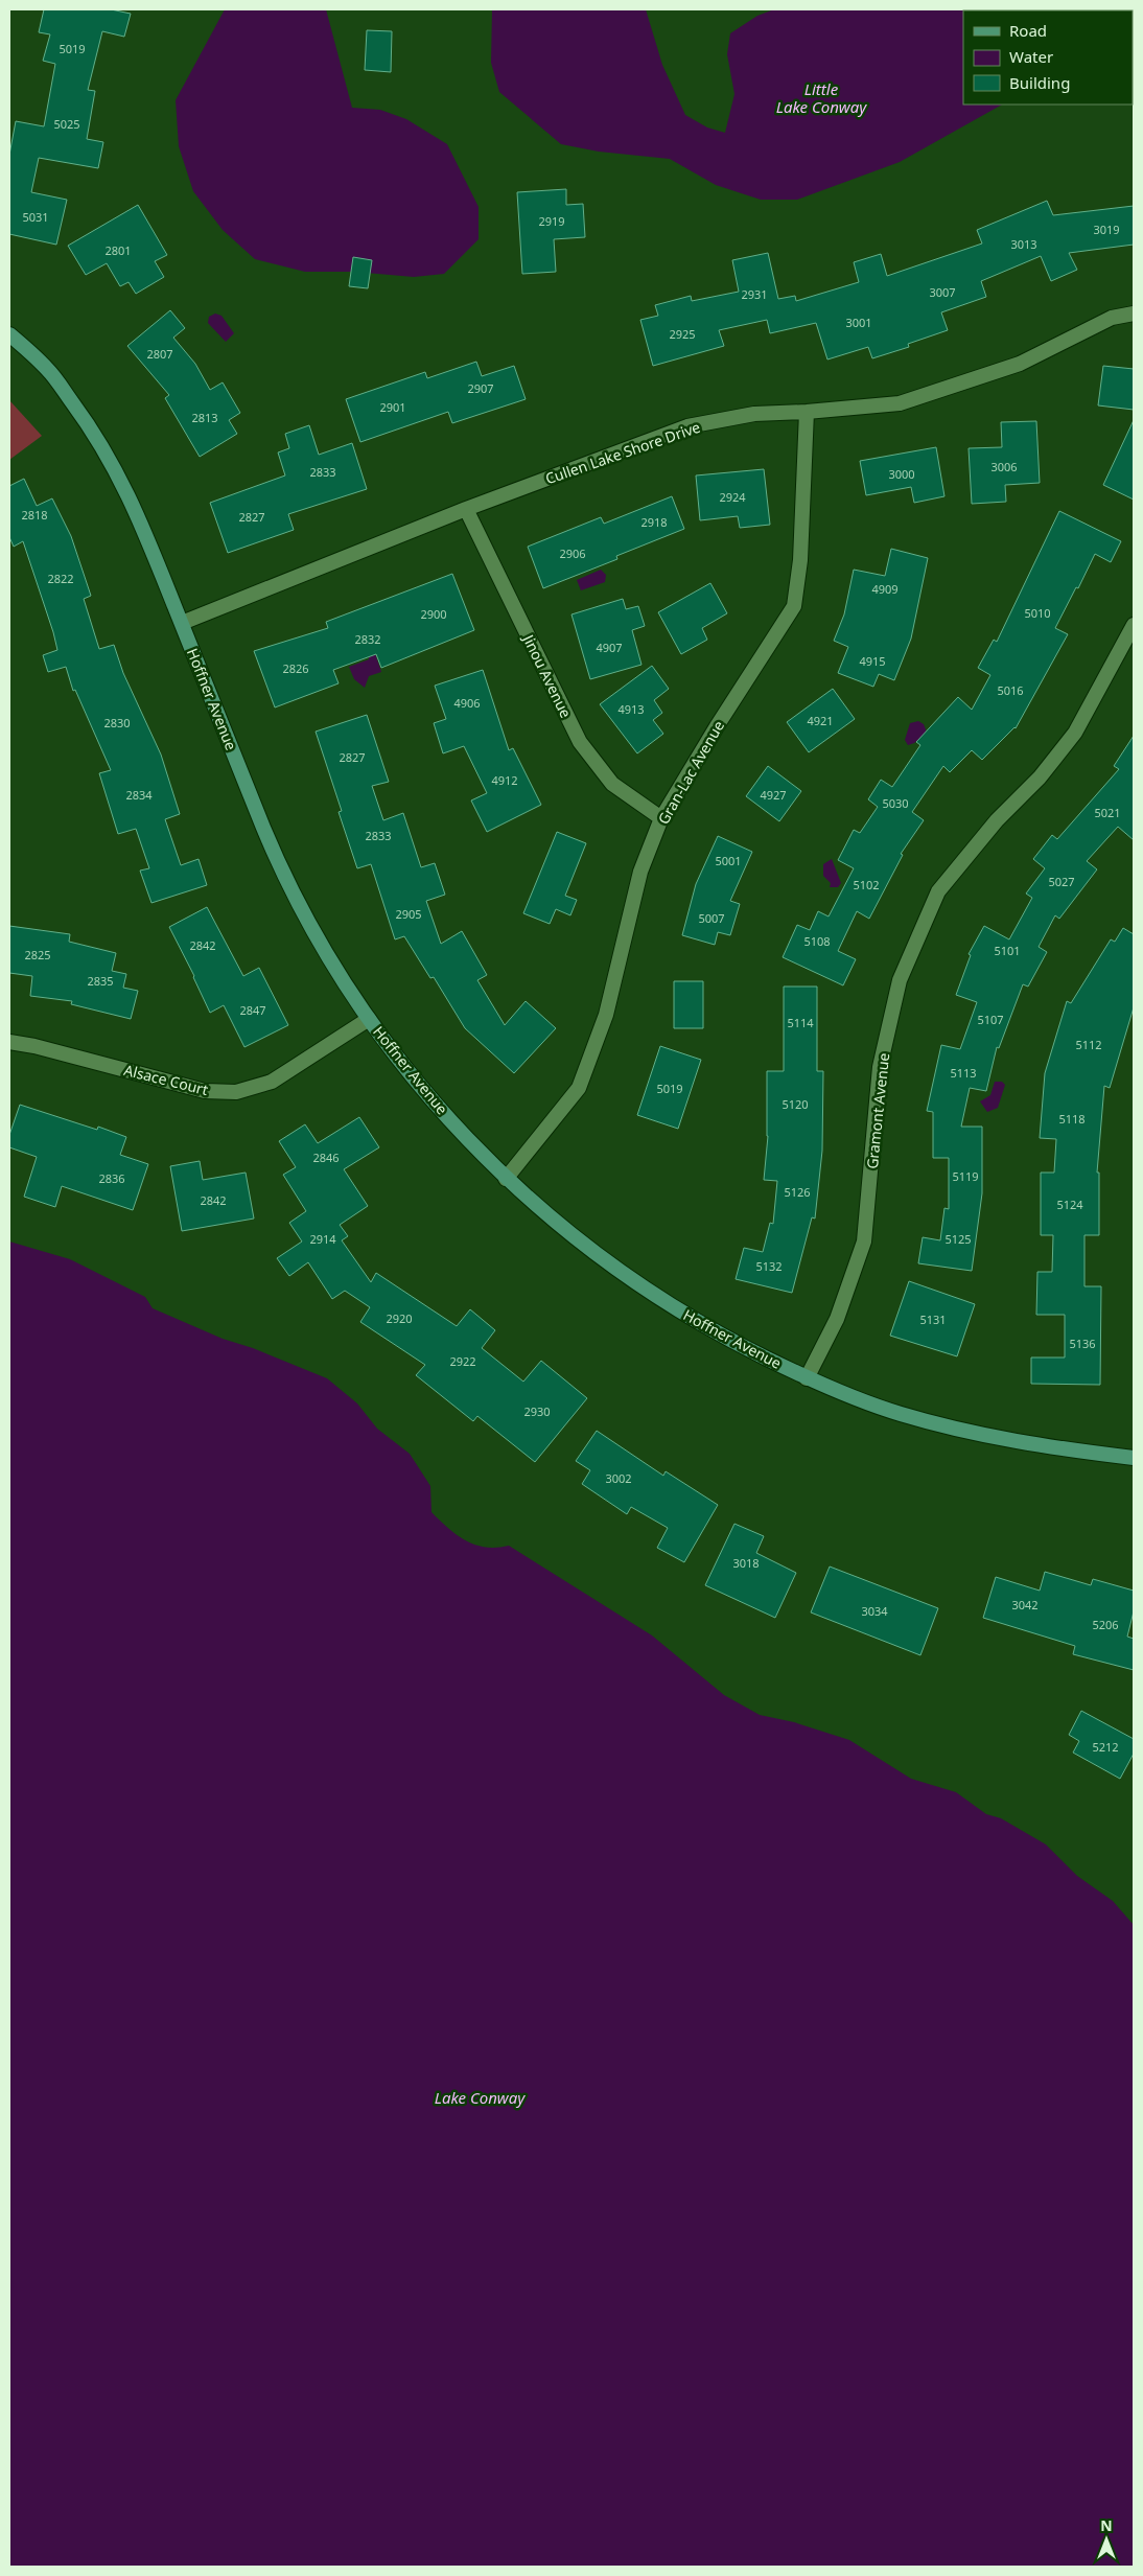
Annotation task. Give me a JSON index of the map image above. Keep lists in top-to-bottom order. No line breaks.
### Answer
{"streets":{"main road":["Hoffner Avenue"],"street":["Cullen Lake Shore Drive","Jinou Avenue","Gran-Lac Avenue","Alsace Court","Gramont Avenue"]},"crossings":[["Cullen Lake Shore Drive","Jinou Avenue"],["Cullen Lake Shore Drive","Hoffner Avenue"],["Cullen Lake Shore Drive","Gran-Lac Avenue"],["Jinou Avenue","Gran-Lac Avenue"],["Hoffner Avenue","Gran-Lac Avenue"],["Hoffner Avenue","Alsace Court"],["Hoffner Avenue","Gramont Avenue"]],"water":["Little Lake Conway","Lake Conway"],"house_numbers":["5019","5025","5031","2919","3019","3013","2801","3007","2931","3001","2925","2807","2907","2901","2813","3006","2833","3000","2924","2818","2827","2918","2906","2822","4909","5010","2900","2832","4907","4915","2826","5016","4906","4913","4921","2830","2827","4912","2834","4927","5030","5021","2833","5001","5027","5102","2905","5007","5108","2842","5101","2825","2835","2847","5107","5114","5112","5113","5019","5120","5118","2846","5119","2836","5126","2842","5124","2914","5125","5132","2920","5131","5136","2922","2930","3002","3018","3042","3034","5206","5212"],"legend":["Road","Water","Building"],"north":"top"}
